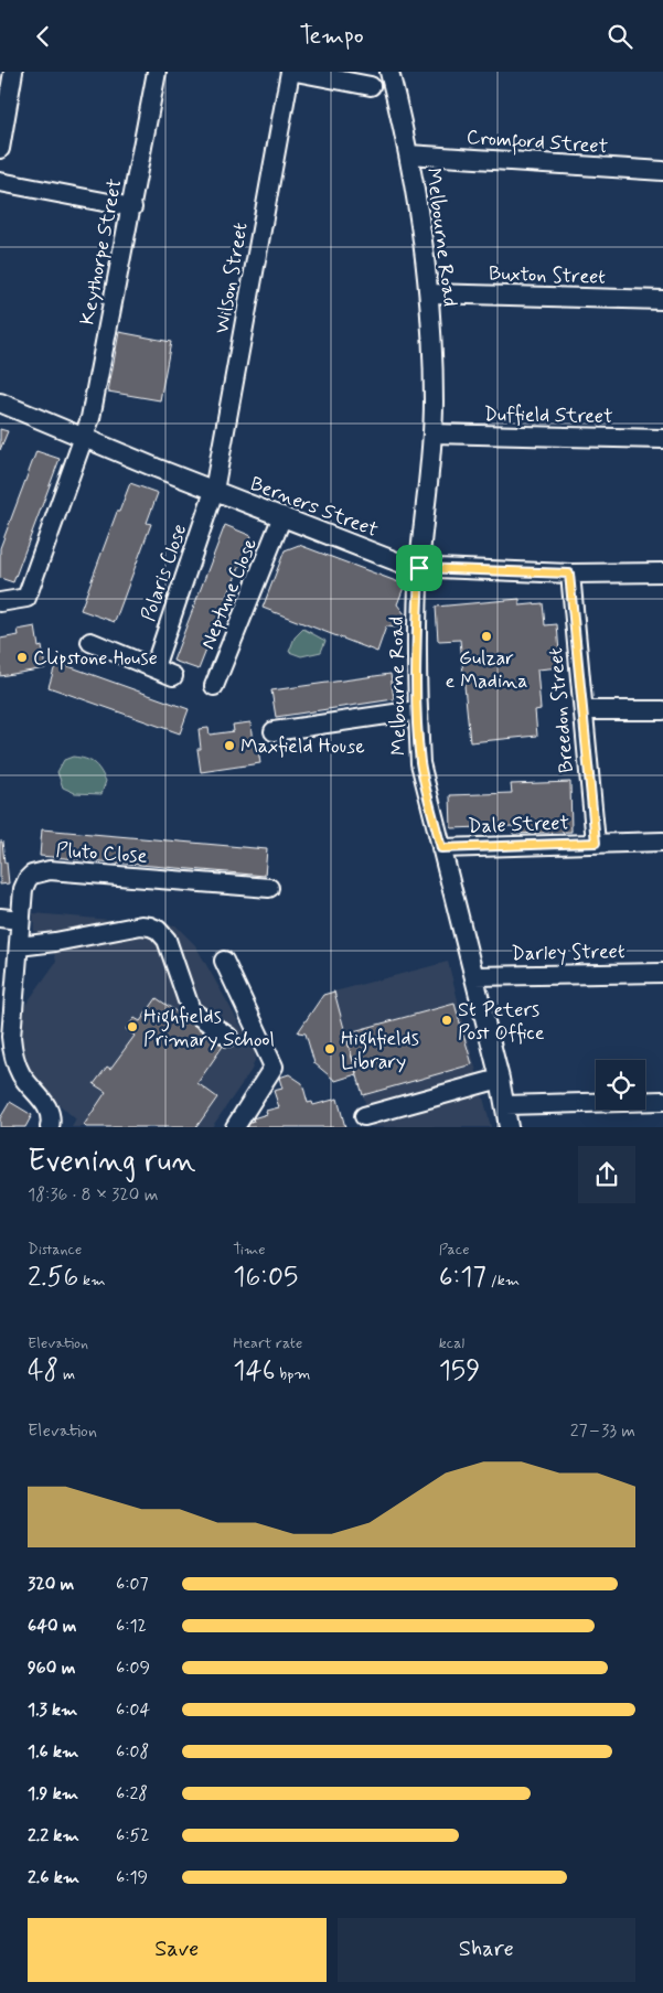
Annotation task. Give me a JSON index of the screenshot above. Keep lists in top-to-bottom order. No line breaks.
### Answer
{"streets":{"street":["Cromford Street","Melbourne Road","Keythorpe Street","Buxton Street","Wilson Street","Duffield Street","Berners Street","Polaris Close","Neptune Close","Breedon Street","Dale Street","Pluto Close","Darley Street"]},"crossings":[["Cromford Street","Melbourne Road"],["Melbourne Road","Buxton Street"],["Melbourne Road","Duffield Street"],["Melbourne Road","Berners Street"],["Melbourne Road","Dale Street"],["Melbourne Road","Darley Street"],["Keythorpe Street","Berners Street"],["Wilson Street","Berners Street"],["Wilson Street","Polaris Close"],["Berners Street","Polaris Close"],["Berners Street","Neptune Close"],["Berners Street","Breedon Street"],["Breedon Street","Dale Street"]],"places":["Gulzar e Madina","Clipstone House","Maxfield House","St Peters Post Office","Highfields Primary School","Highfields Library"],"page":{"header":"Tempo","heading":["Evening run","18:36 · 8 × 320 m"],"stats":[["Distance","2.56 km"],["Time","16:05"],["Pace","6:17 /km"],["Elevation","48 m"],["Heart rate","146 bpm"],["kcal","159"]],"chart":["Elevation","27–33 m"],"list":[{"name":"320 m","note":"6:07"},{"name":"640 m","note":"6:12"},{"name":"960 m","note":"6:09"},{"name":"1.3 km","note":"6:04"},{"name":"1.6 km","note":"6:08"},{"name":"1.9 km","note":"6:28"},{"name":"2.2 km","note":"6:52"},{"name":"2.6 km","note":"6:19"}],"buttons":["Save","Share"]}}
